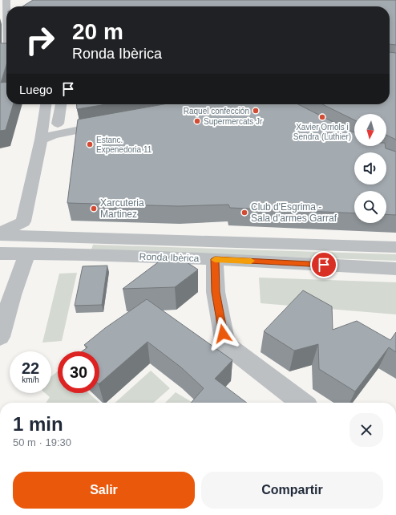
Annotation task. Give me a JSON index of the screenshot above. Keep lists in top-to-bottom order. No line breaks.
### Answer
{"streets":{"street":["Ronda Ibèrica"]},"places":["Raquel confección","Xavier Orriols i Sendra (Luthier)","Supermercats Jr","Estanc. Expenedoria 11","Xarcuteria Martinez","Club d'Esgrima - Sala d'armes Garraf"],"north":"bottom","page":{"turn":["20 m","Ronda Ibèrica"],"then":"Luego","speed":"22 km/h","limit":"30","heading":["1 min","50 m · 19:30"],"buttons":["Salir","Compartir"]}}
